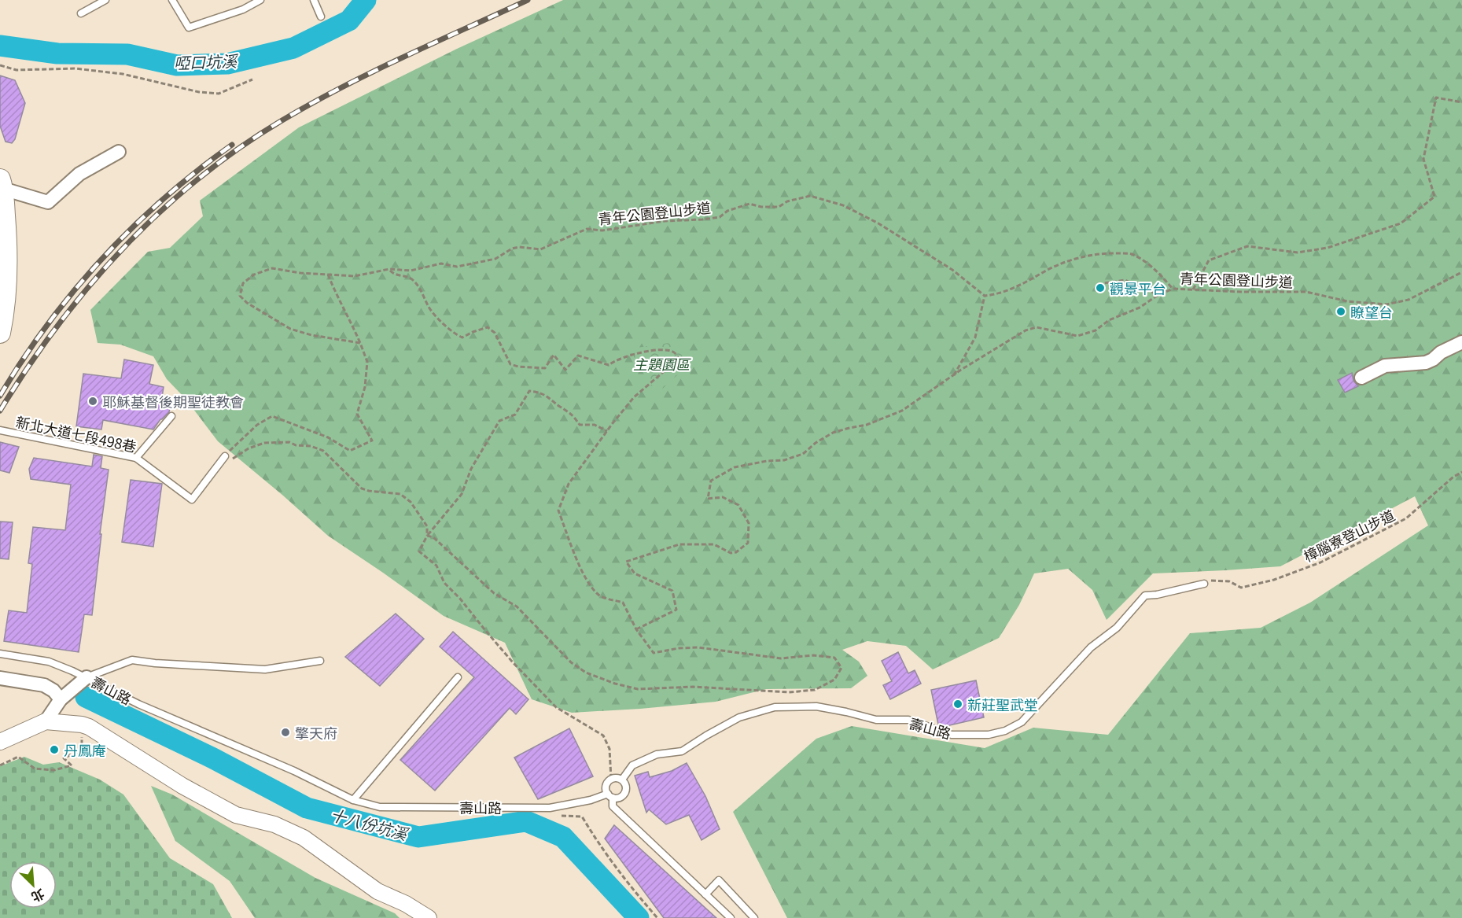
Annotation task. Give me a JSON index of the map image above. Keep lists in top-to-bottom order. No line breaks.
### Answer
{"streets":{"lane":["新北大道七段498巷","壽山路"],"path":["青年公園登山步道","樟腦寮登山步道"]},"crossings":[["樟腦寮登山步道","壽山路"]],"water":["啞口坑溪","十八份坑溪"],"parks":["主題園區"],"places":["觀景平台","瞭望台","耶穌基督後期聖徒教會","新莊聖武堂","擎天府","丹鳳庵"],"north":"bottom right"}
